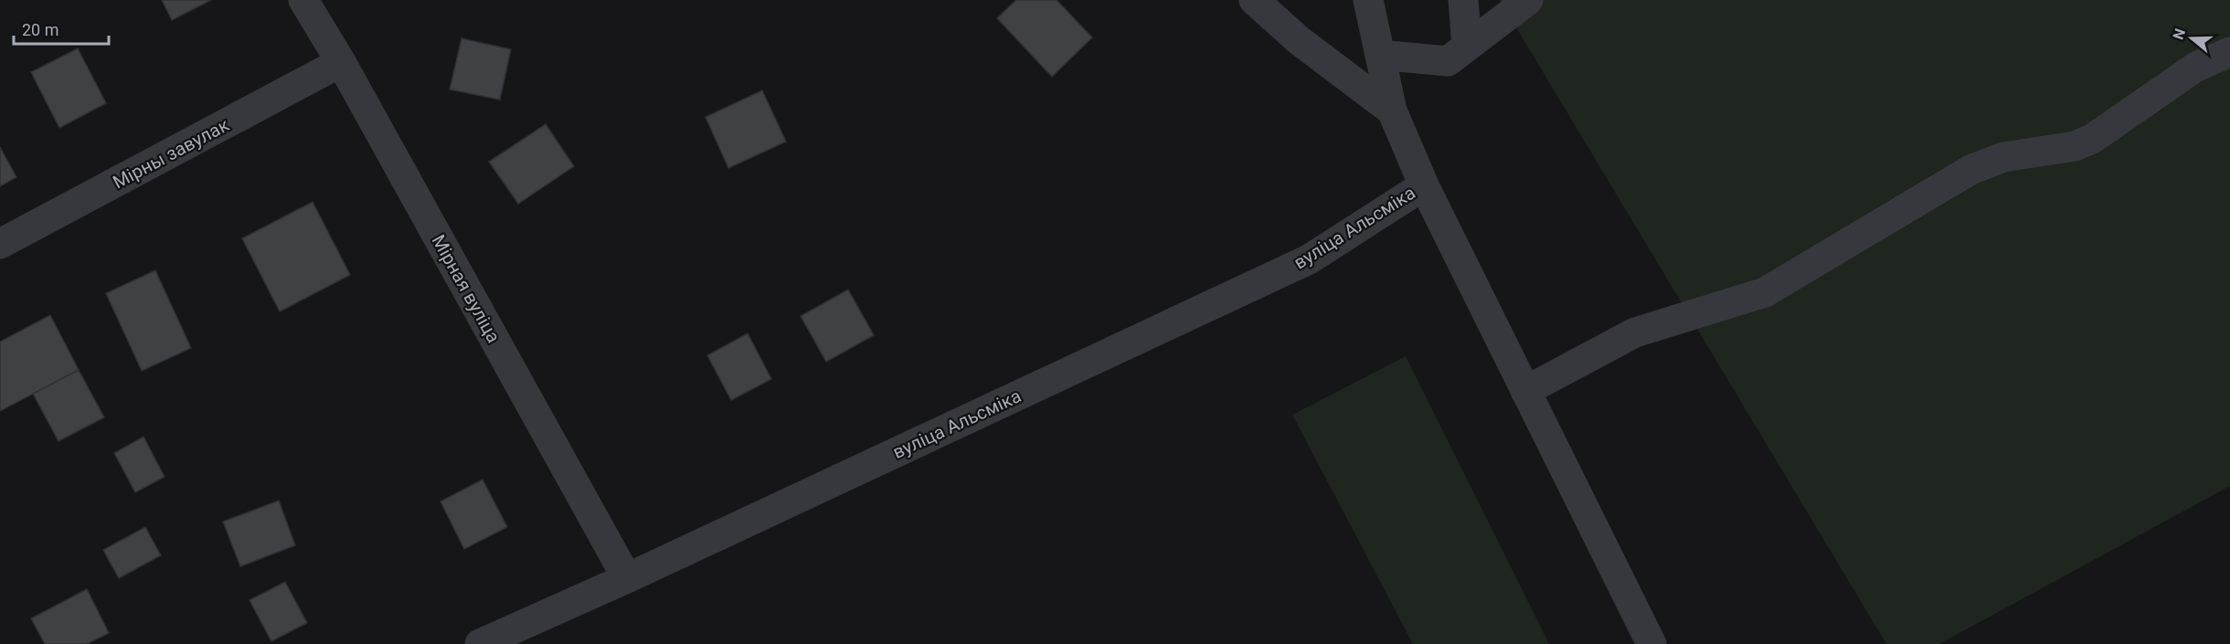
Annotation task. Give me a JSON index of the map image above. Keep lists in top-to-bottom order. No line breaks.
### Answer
{"streets":{"street":["Мірны завулак","вуліца Альсміка","Мірная вуліца"]},"crossings":[["Мірны завулак","Мірная вуліца"],["вуліца Альсміка","Мірная вуліца"]],"scale_bar":"20 m","north":"left"}
